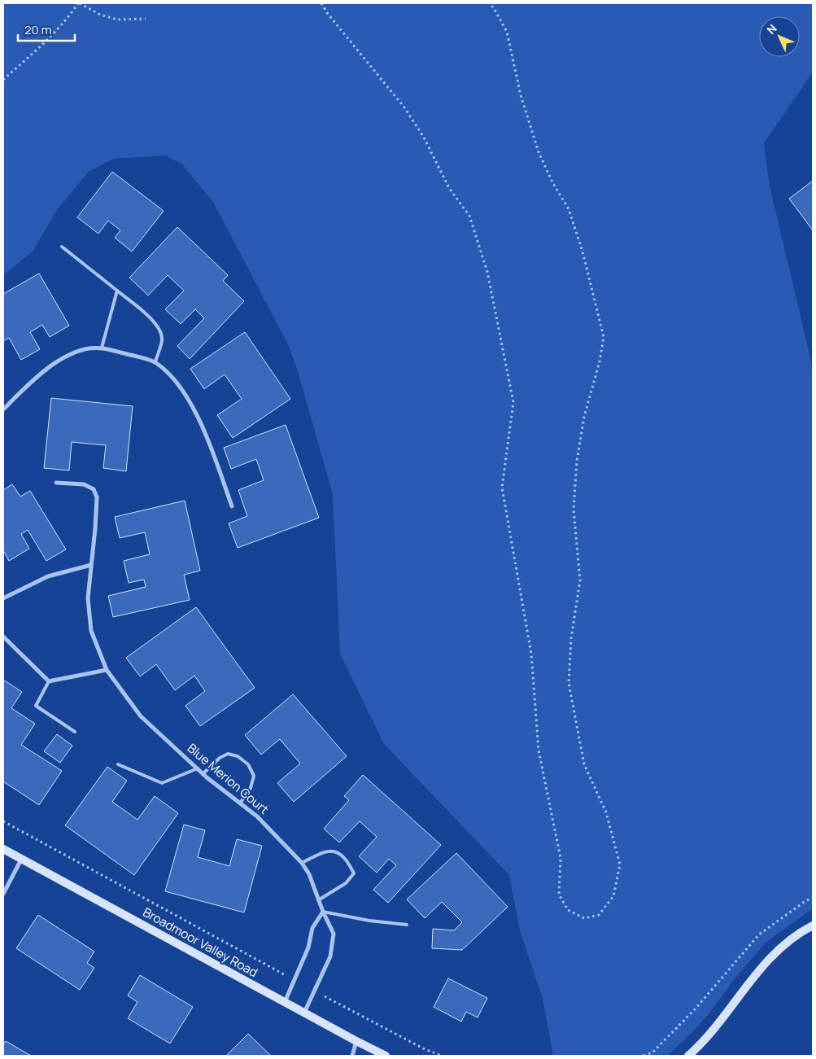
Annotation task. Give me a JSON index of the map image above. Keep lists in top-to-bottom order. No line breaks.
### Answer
{"streets":{"street":["Blue Merion Court","Broadmoor Valley Road"]},"crossings":[["Blue Merion Court","Broadmoor Valley Road"]],"scale_bar":"20 m","north":"top left"}
